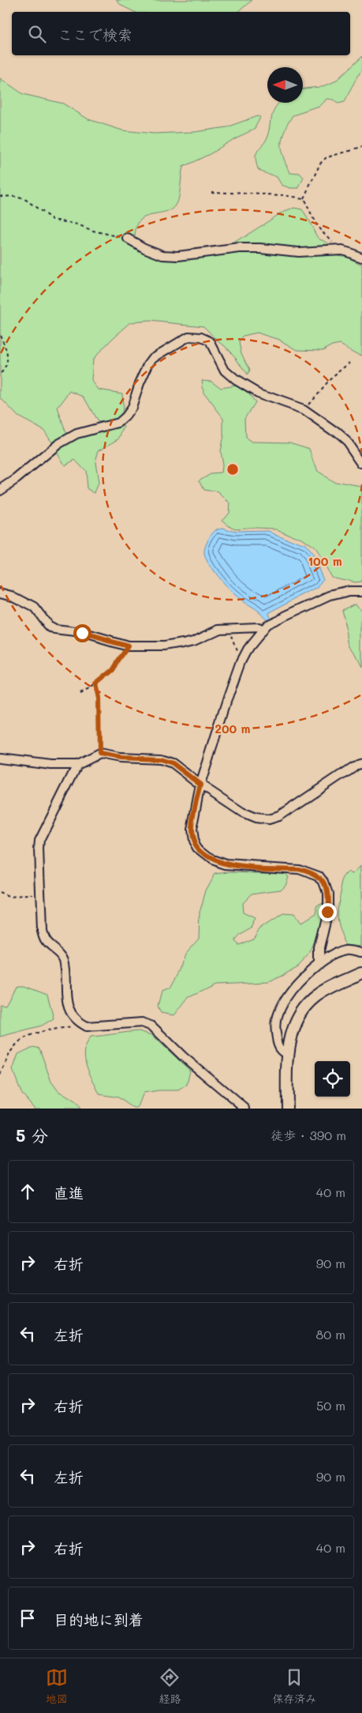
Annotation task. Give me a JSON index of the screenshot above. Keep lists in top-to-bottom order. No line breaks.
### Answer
{"north":"left","page":{"search":"ここで検索","heading":["5 分","徒歩 · 390 m"],"list":[["直進","40 m"],["右折","90 m"],["左折","80 m"],["右折","50 m"],["左折","90 m"],["右折","40 m"],"目的地に到着"],"nav":["地図","経路","保存済み"]},"rings":["100 m","200 m"]}
